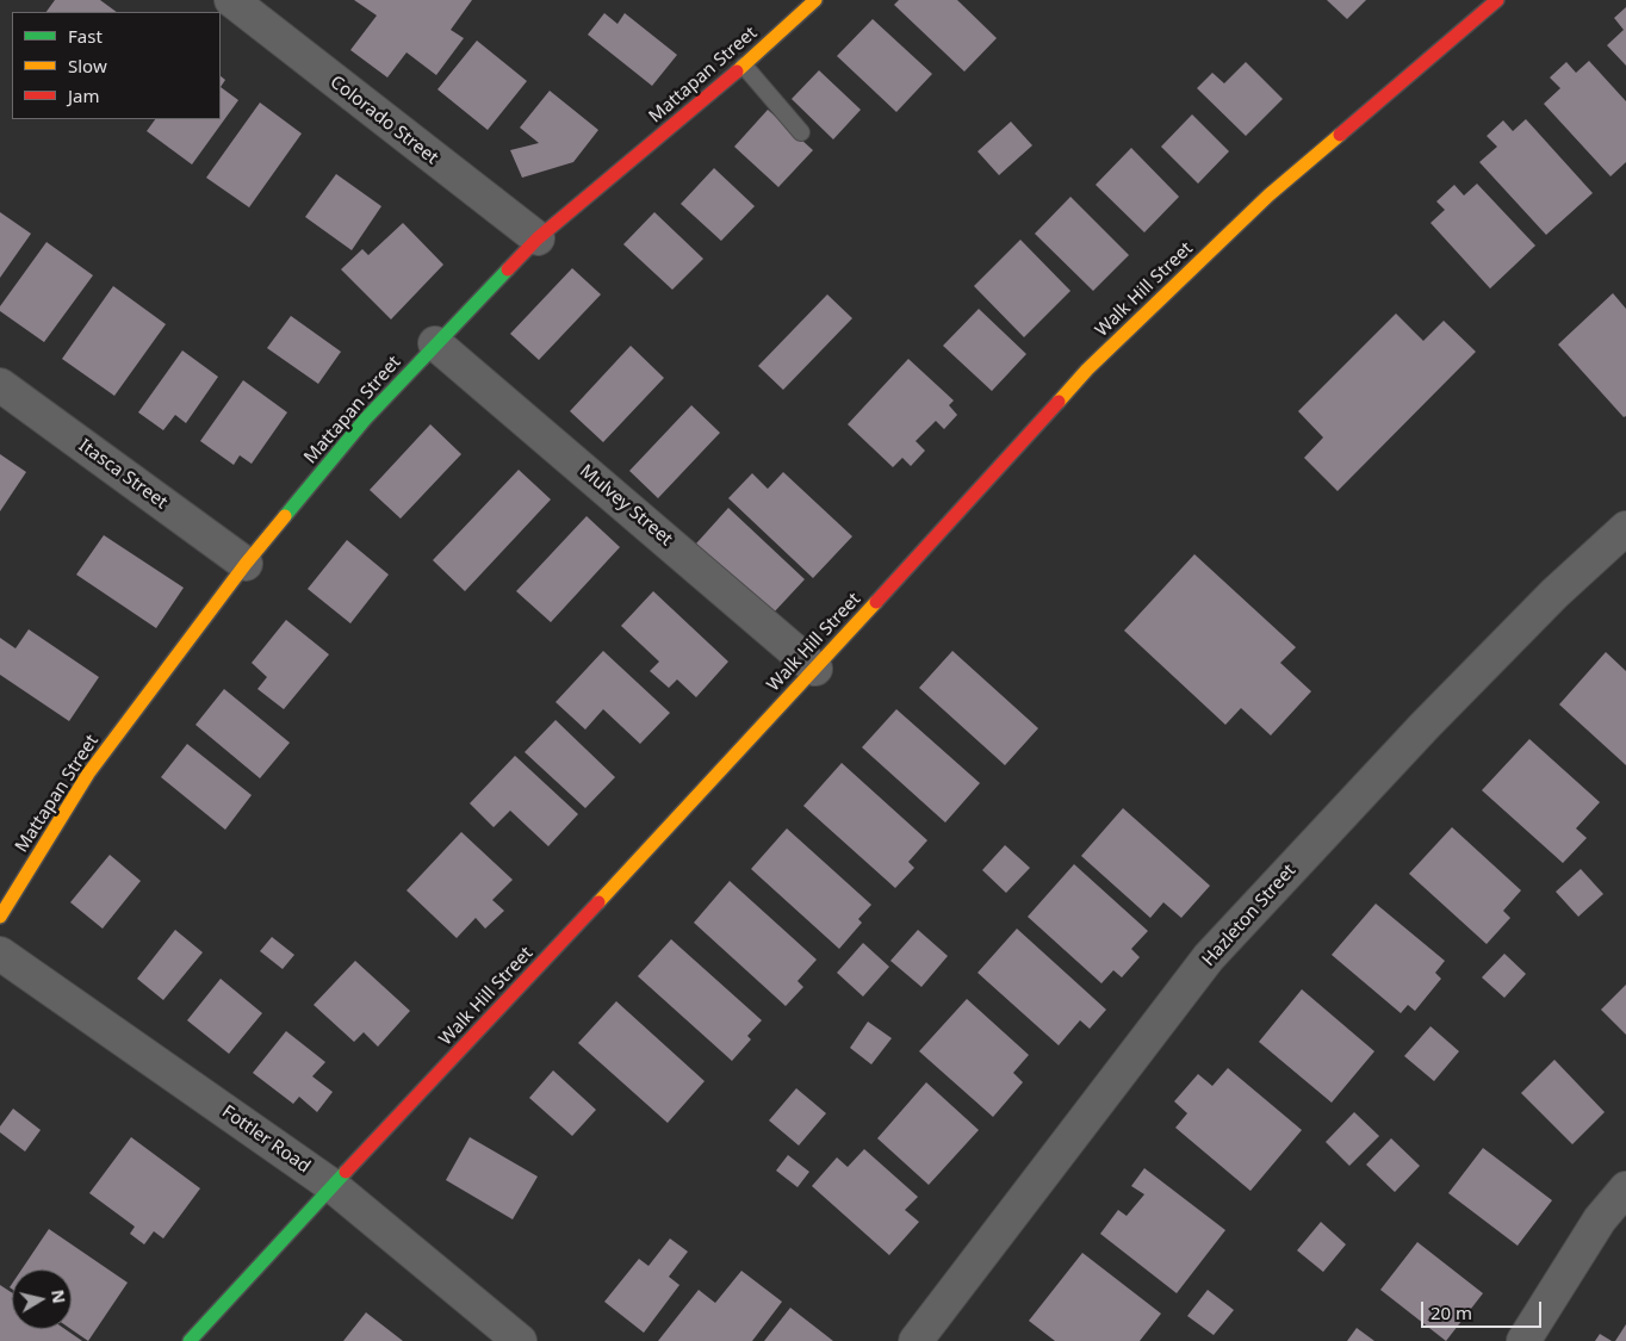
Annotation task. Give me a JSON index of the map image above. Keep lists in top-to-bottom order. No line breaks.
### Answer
{"streets":{"main road":["Mattapan Street","Walk Hill Street"],"street":["Colorado Street","Itasca Street","Mulvey Street","Hazleton Street","Fottler Road"]},"crossings":[["Mattapan Street","Colorado Street"],["Mattapan Street","Itasca Street"],["Mattapan Street","Mulvey Street"],["Walk Hill Street","Mulvey Street"],["Walk Hill Street","Fottler Road"]],"legend":["Fast","Slow","Jam"],"scale_bar":"20 m","north":"right"}
